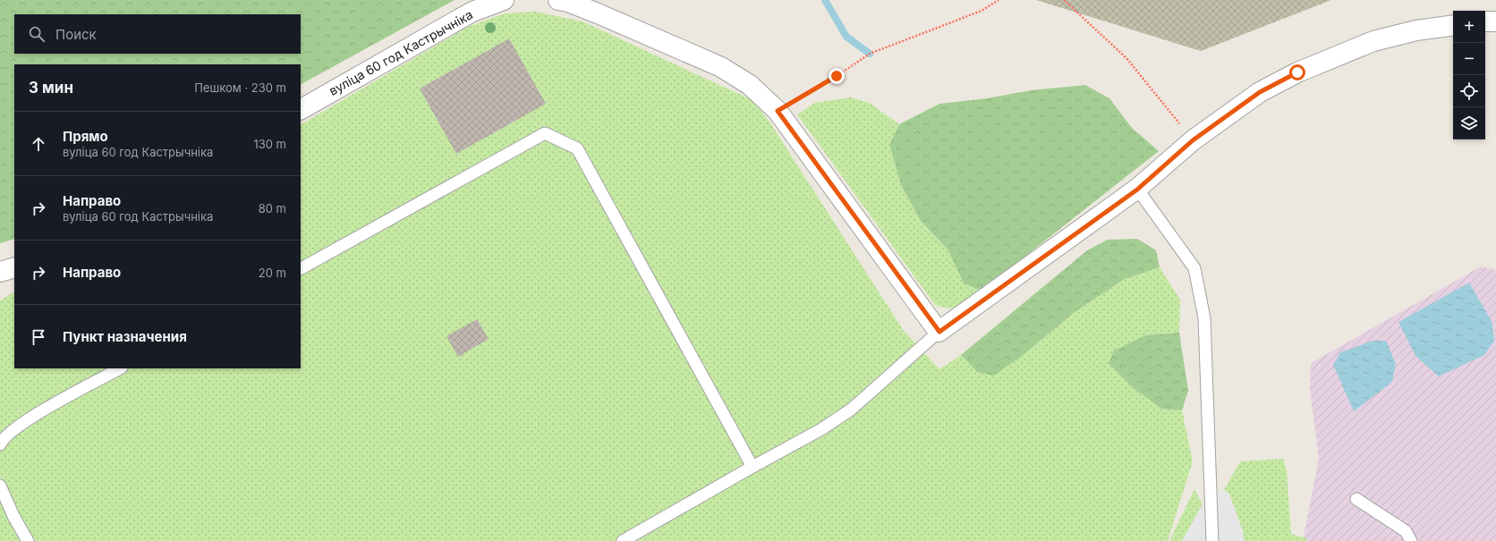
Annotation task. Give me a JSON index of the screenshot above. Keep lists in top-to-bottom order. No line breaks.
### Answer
{"streets":{"street":["вуліца 60 год Кастрычніка"]},"page":{"map_buttons":["+","−"],"search":"Поиск","heading":["3 мин","Пешком · 230 m"],"list":[["Прямо","вуліца 60 год Кастрычніка","130 m"],["Направо","вуліца 60 год Кастрычніка","80 m"],["Направо","20 m"],"Пункт назначения"]}}
